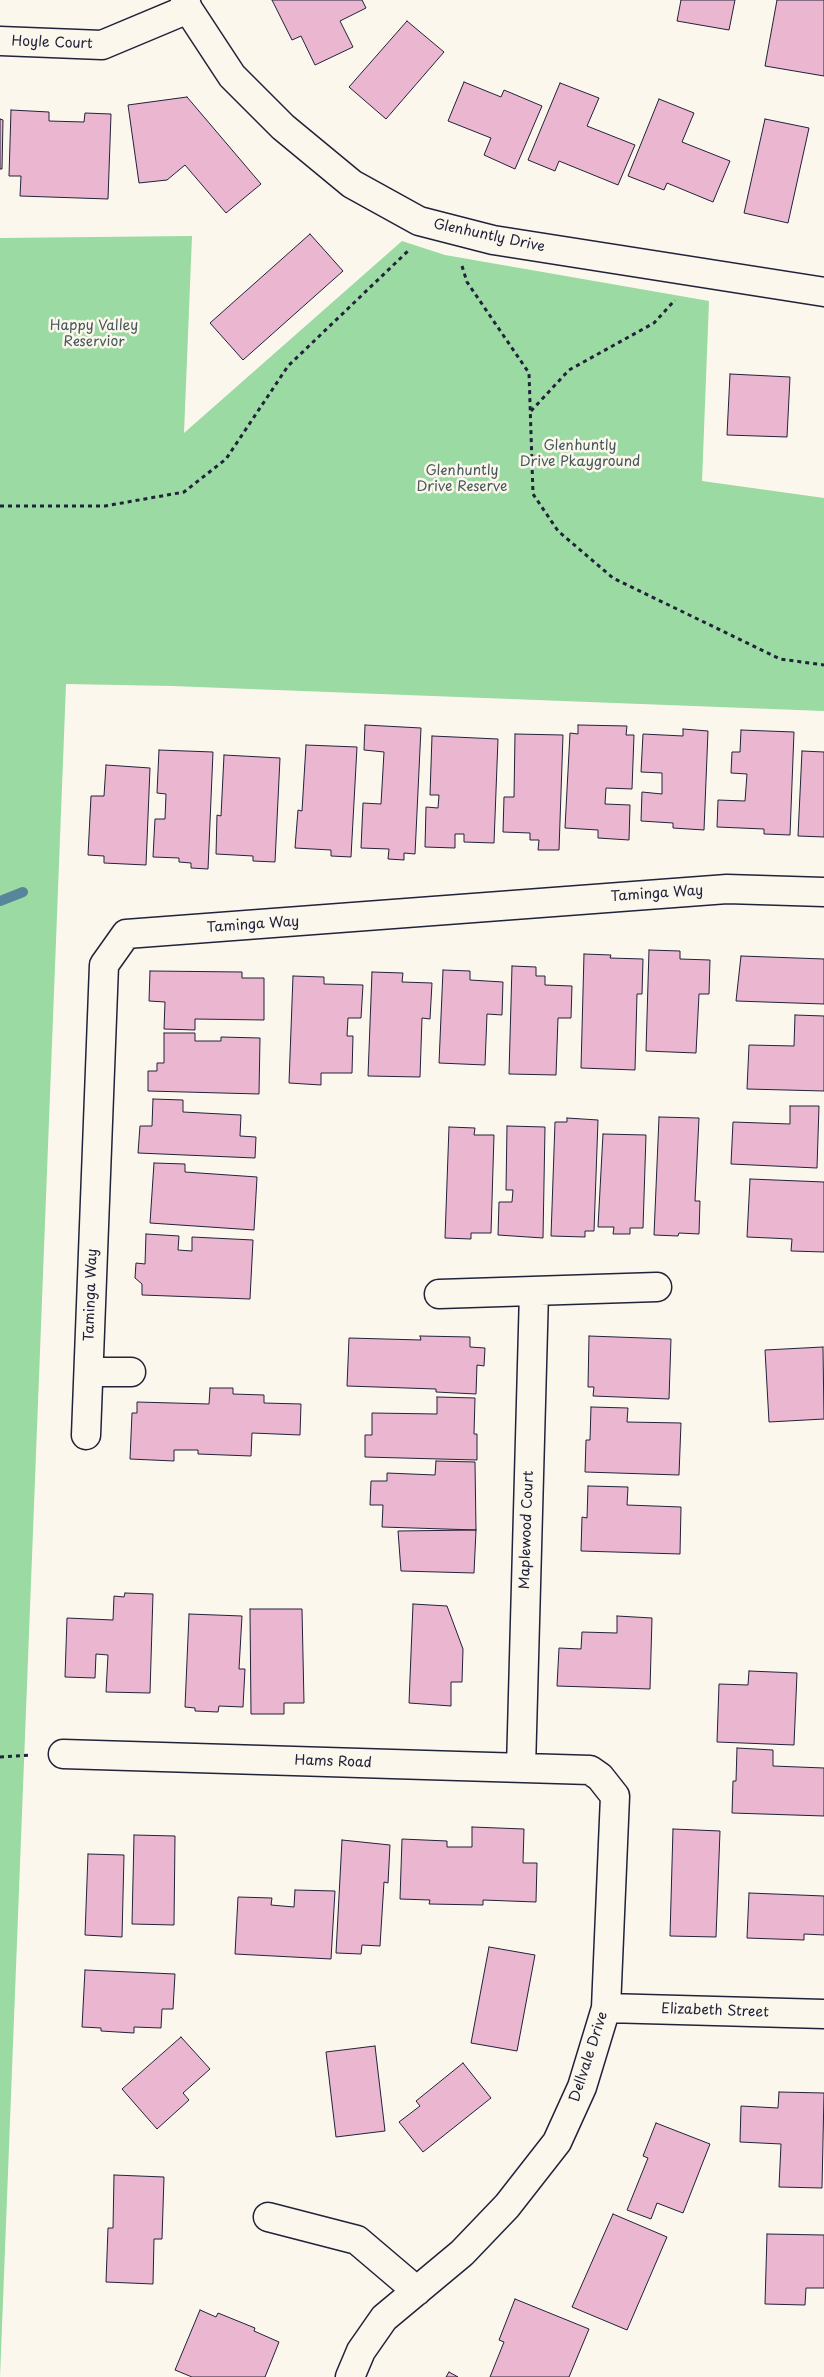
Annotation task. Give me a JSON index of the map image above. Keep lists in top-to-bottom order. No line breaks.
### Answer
{"streets":{"street":["Hoyle Court","Glenhuntly Drive","Taminga Way","Maplewood Court","Hams Road","Elizabeth Street","Dellvale Drive"]},"crossings":[["Hoyle Court","Glenhuntly Drive"],["Maplewood Court","Hams Road"],["Hams Road","Dellvale Drive"],["Elizabeth Street","Dellvale Drive"]],"parks":["Happy Valley Reservior","Glenhuntly Drive Pkayground","Glenhuntly Drive Reserve"]}
